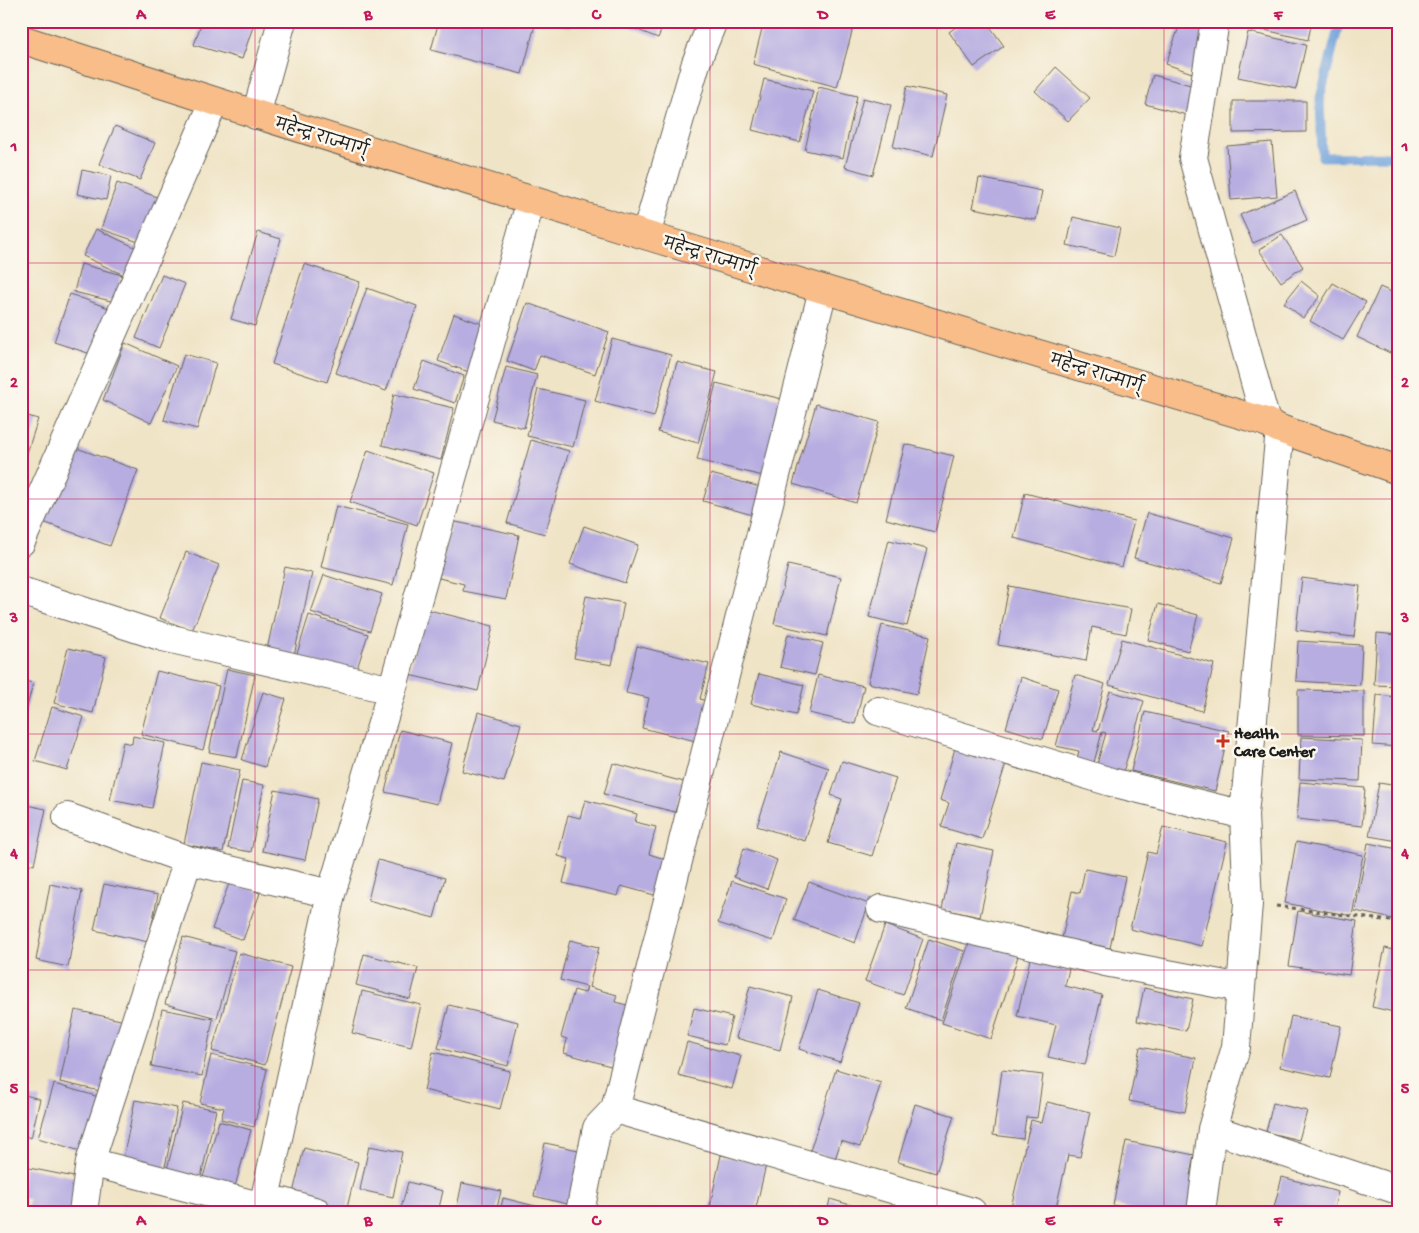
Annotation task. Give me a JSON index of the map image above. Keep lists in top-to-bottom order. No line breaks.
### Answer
{"streets":{"highway":["महेन्द्र राज्मार्ग्"]},"places":{"health":["Health Care Center"]},"grid":{"columns":["A","B","C","D","E","F"],"rows":["1","2","3","4","5"]}}
